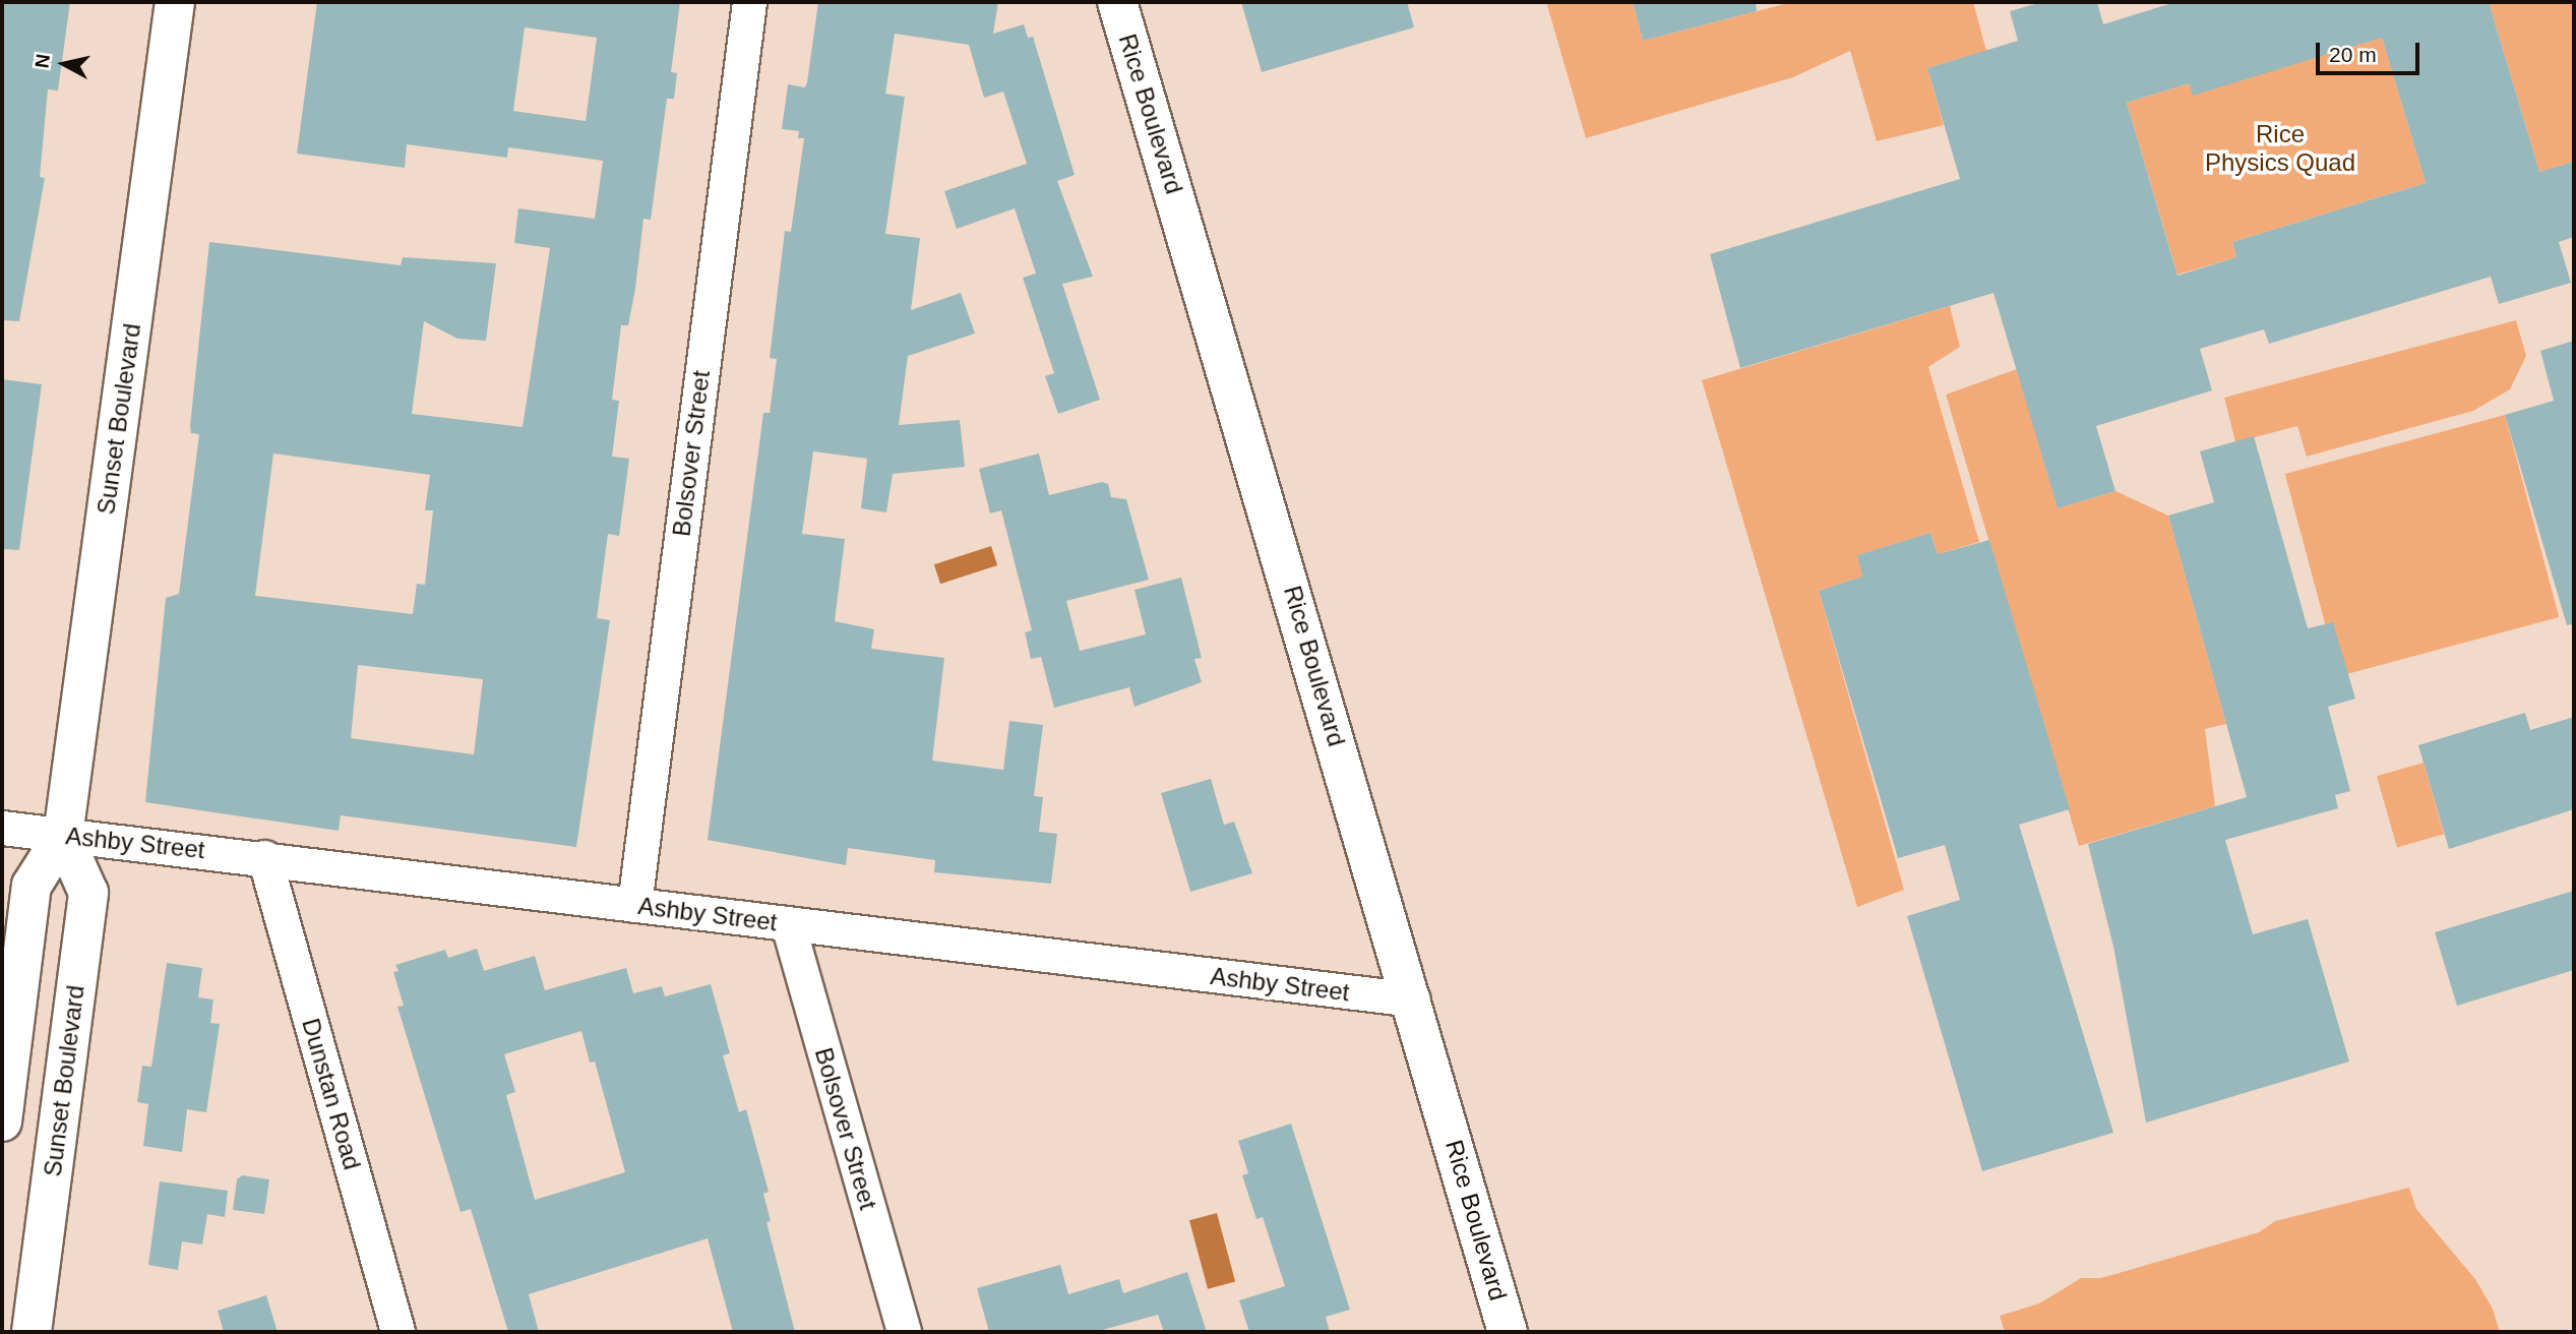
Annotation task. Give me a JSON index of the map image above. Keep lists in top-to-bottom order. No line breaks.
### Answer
{"streets":{"street":["Rice Boulevard","Sunset Boulevard","Bolsover Street","Ashby Street","Dunstan Road"]},"crossings":[["Rice Boulevard","Ashby Street"],["Sunset Boulevard","Ashby Street"],["Bolsover Street","Ashby Street"],["Ashby Street","Dunstan Road"]],"parks":["Rice Physics Quad"],"scale_bar":"20 m","north":"left"}
